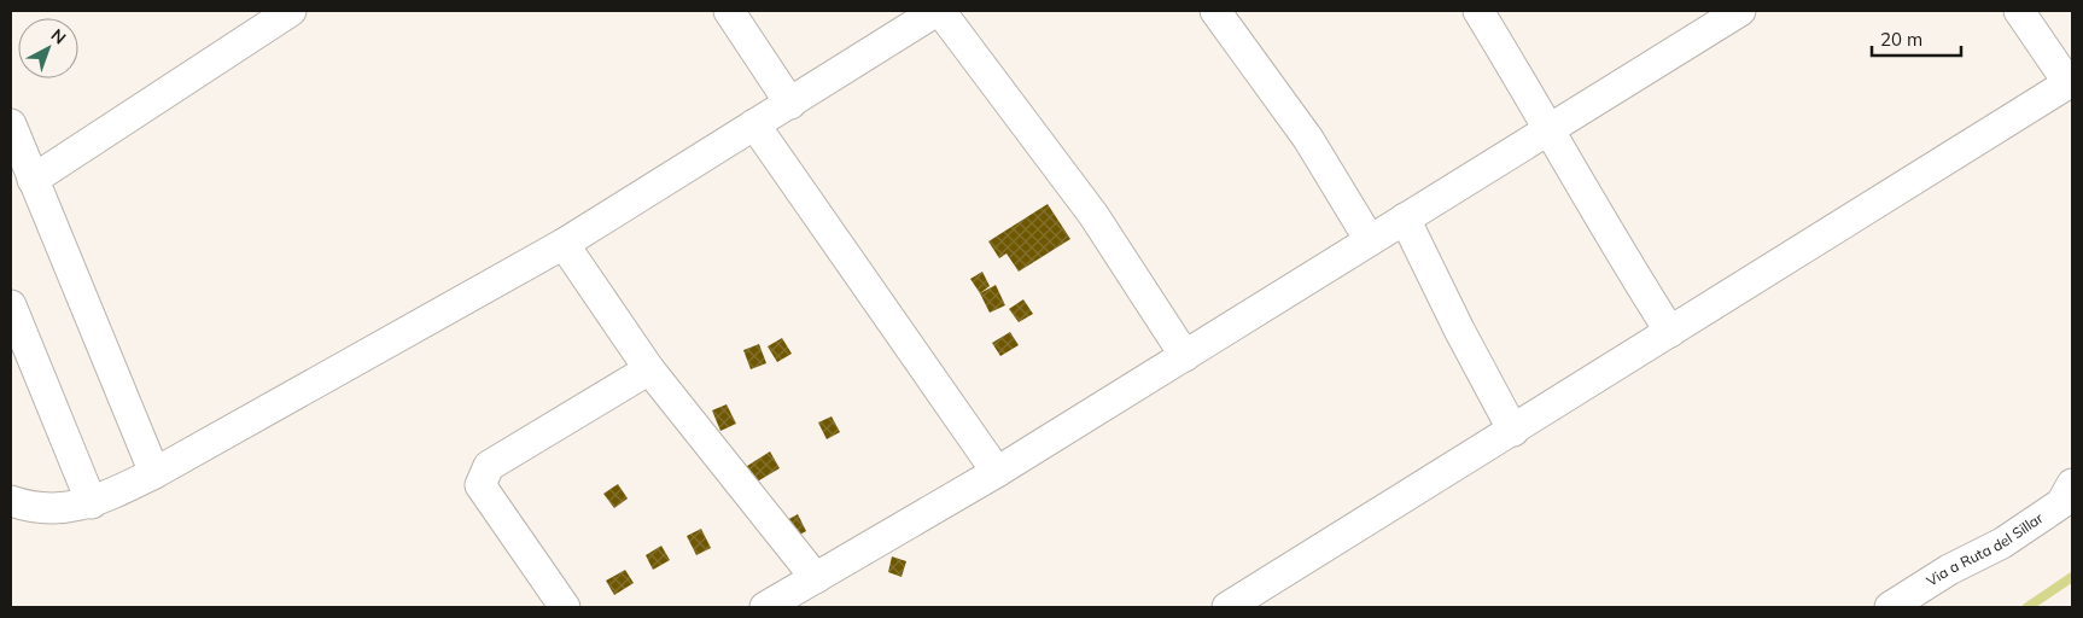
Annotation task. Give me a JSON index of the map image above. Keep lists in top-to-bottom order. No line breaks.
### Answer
{"streets":{"street":["Via a Ruta del Sillar"]},"scale_bar":"20 m","north":"top right"}
